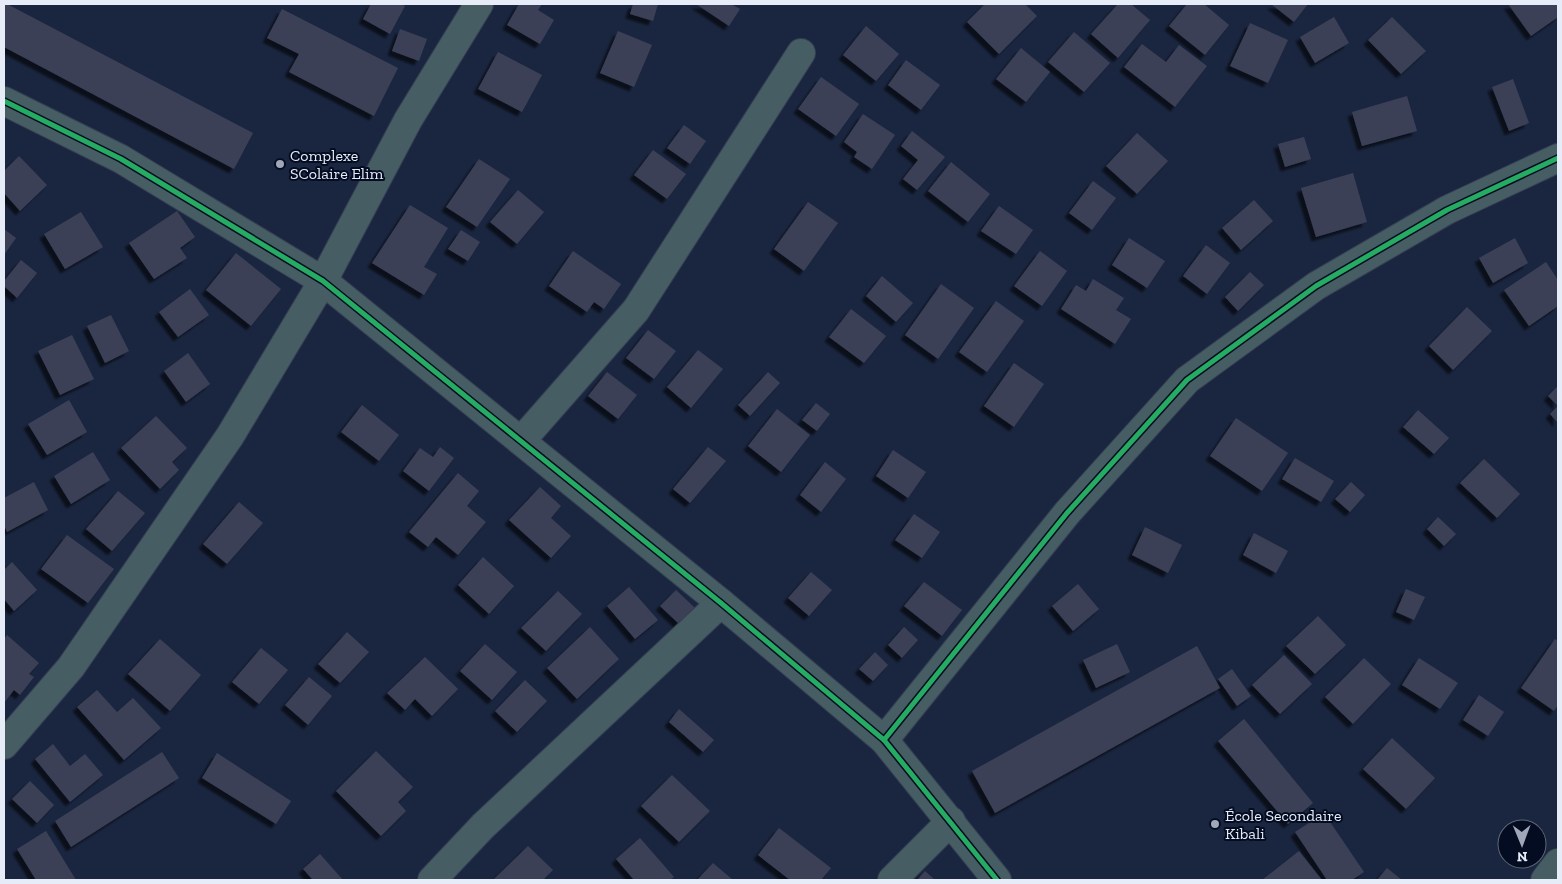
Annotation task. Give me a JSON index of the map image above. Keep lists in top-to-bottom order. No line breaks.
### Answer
{"places":["Complexe SColaire Elim","École Secondaire Kibali"],"north":"bottom"}
